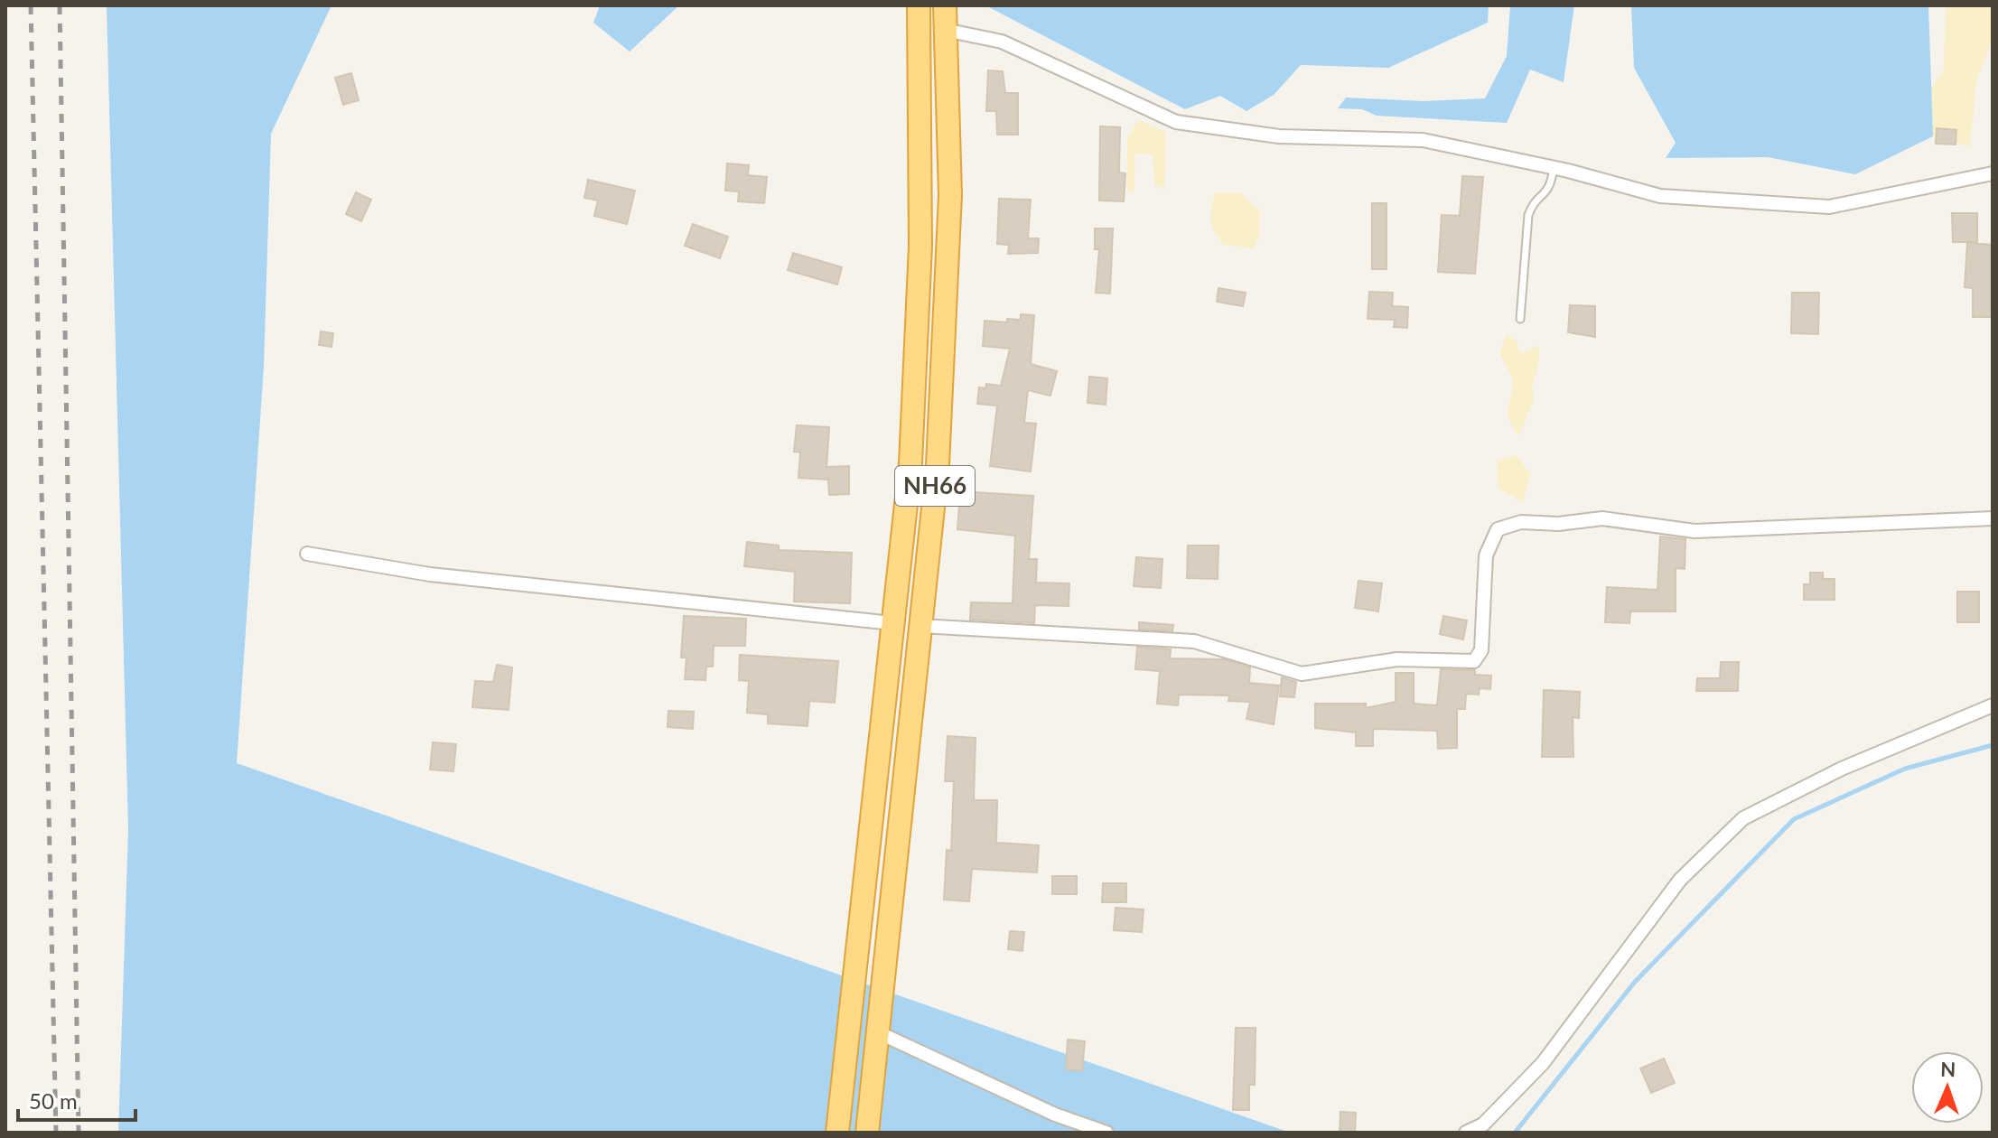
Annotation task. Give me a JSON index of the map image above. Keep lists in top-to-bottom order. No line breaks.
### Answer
{"streets":{"highway":["NH66"]},"scale_bar":"50 m","north":"top"}
